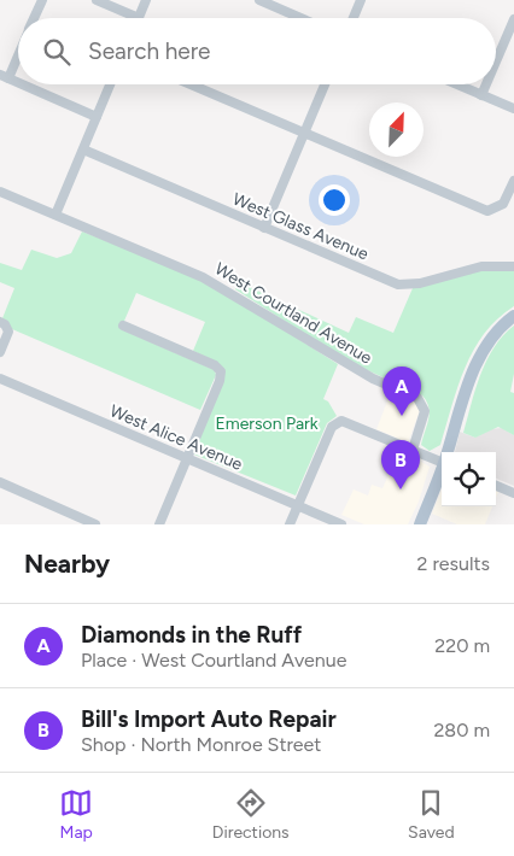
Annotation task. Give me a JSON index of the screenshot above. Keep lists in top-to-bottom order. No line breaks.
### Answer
{"streets":{"street":["West Glass Avenue","West Courtland Avenue","West Alice Avenue"]},"parks":["Emerson Park"],"north":"top right","page":{"search":"Search here","pins":["A","B"],"heading":["Nearby","2 results"],"list":[{"mark":"A","name":"Diamonds in the Ruff","note":"Place · West Courtland Avenue","value":"220 m"},{"mark":"B","name":"Bill's Import Auto Repair","note":"Shop · North Monroe Street","value":"280 m"}],"nav":["Map","Directions","Saved"]}}
